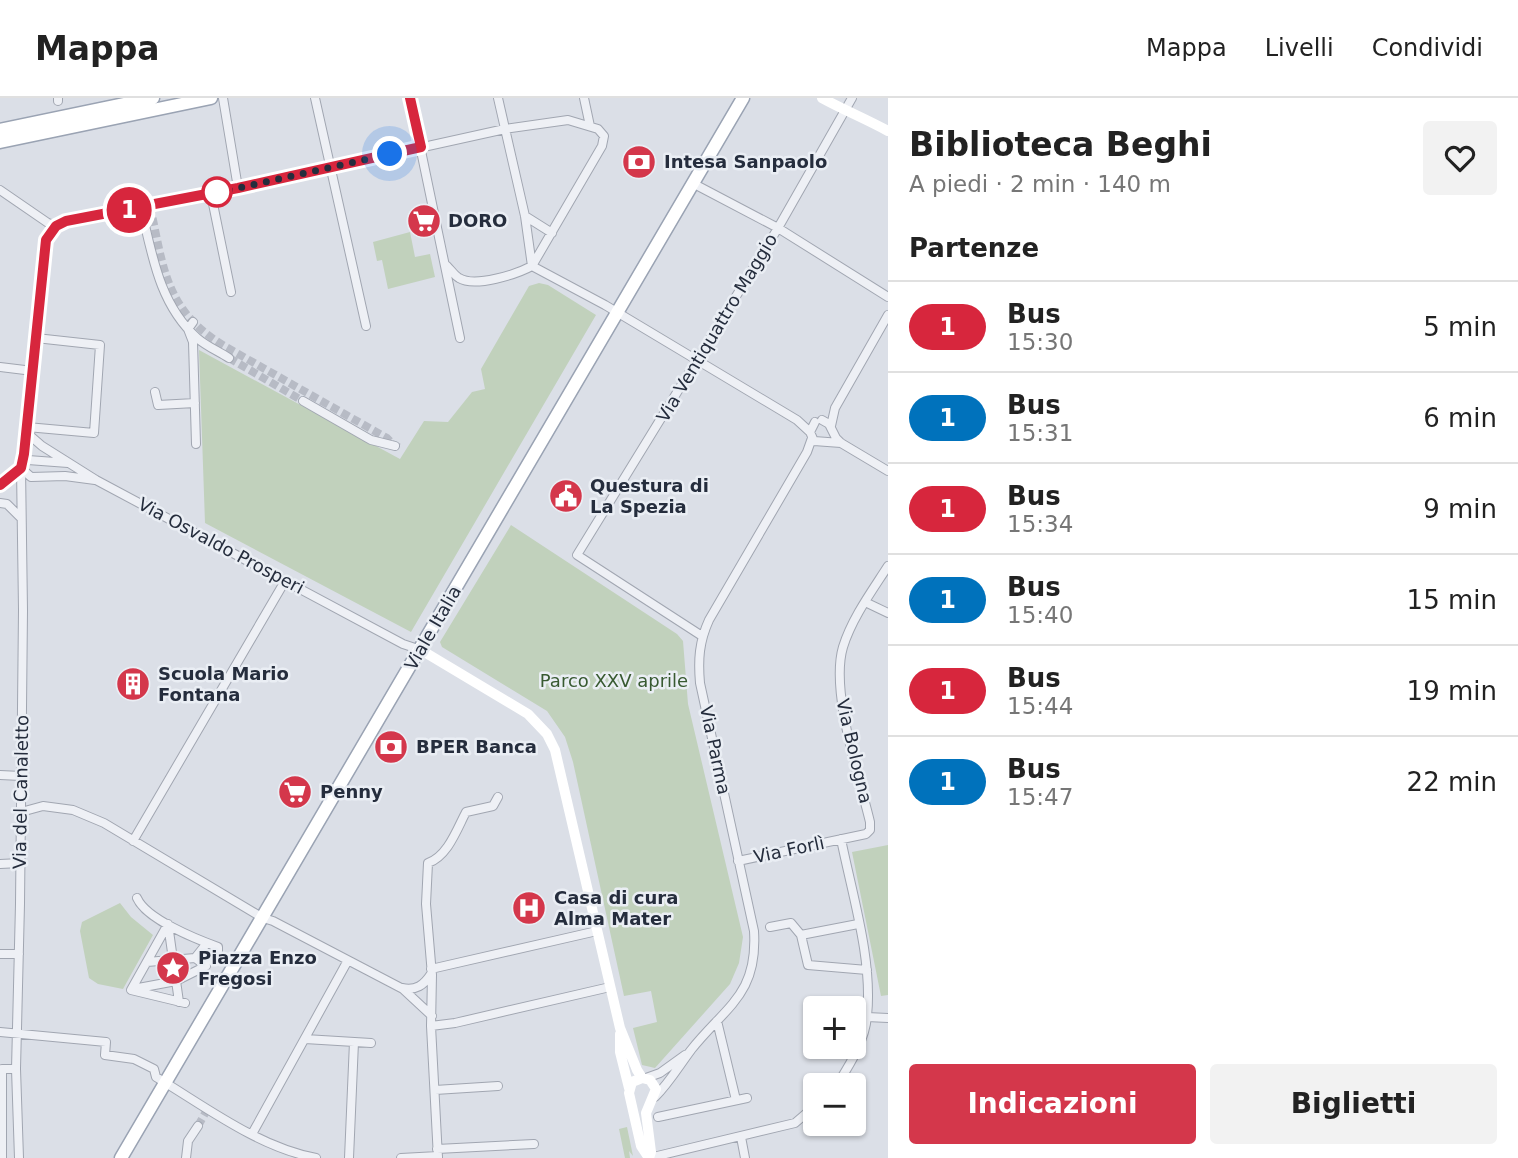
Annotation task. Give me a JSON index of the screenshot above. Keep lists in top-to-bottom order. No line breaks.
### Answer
{"streets":{"main road":["Viale Italia"],"street":["Via Ventiquattro Maggio","Via Osvaldo Prosperi","Via Parma","Via Bologna","Via del Canaletto","Via Forlì"]},"crossings":[["Via Ventiquattro Maggio","Via Parma"],["Via Osvaldo Prosperi","Viale Italia"],["Via Osvaldo Prosperi","Via del Canaletto"],["Via Parma","Via Forlì"],["Via Bologna","Via Forlì"]],"parks":["Parco XXV aprile"],"places":{"bank":["Intesa Sanpaolo","BPER Banca"],"supermarket":["DORO","Penny"],"public building":["Questura di La Spezia"],"building":["Scuola Mario Fontana"],"hospital":["Casa di cura Alma Mater"],"place":["Piazza Enzo Fregosi"]},"lines":["bus line 1"],"page":{"header":"Mappa","nav":["Mappa","Livelli","Condividi"],"on_map":"1","heading":[["Biblioteca Beghi","A piedi · 2 min · 140 m"],"Partenze"],"list":[{"mark":"1","name":"Bus","note":"15:30","value":"5 min"},{"mark":"1","name":"Bus","note":"15:31","value":"6 min"},{"mark":"1","name":"Bus","note":"15:34","value":"9 min"},{"mark":"1","name":"Bus","note":"15:40","value":"15 min"},{"mark":"1","name":"Bus","note":"15:44","value":"19 min"},{"mark":"1","name":"Bus","note":"15:47","value":"22 min"}],"map_buttons":["+","−"],"buttons":["Indicazioni","Biglietti"]}}
